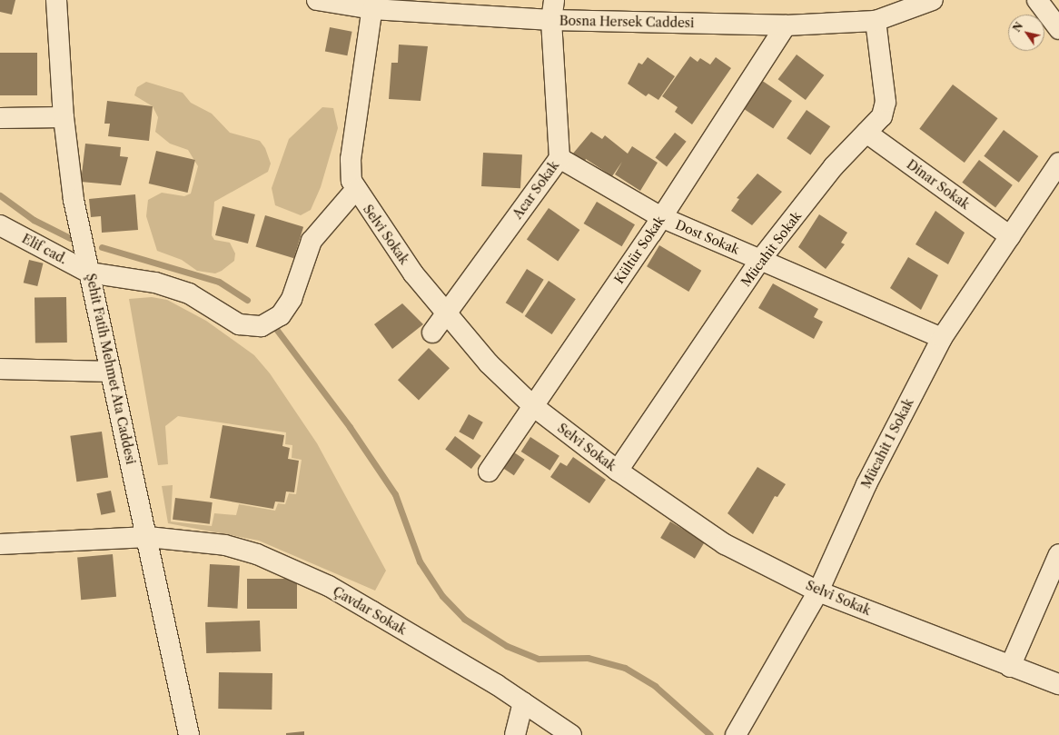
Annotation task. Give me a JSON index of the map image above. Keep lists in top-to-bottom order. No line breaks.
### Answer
{"streets":{"street":["Bosna Hersek Caddesi","Dinar Sokak","Acar Sokak","Selvi Sokak","Dost Sokak","Elif cad.","Mücahit Sokak","Kültür Sokak","Şehit Fatih Mehmet Ata Caddesi","Mücahit 1 Sokak","Çavdar Sokak"]},"crossings":[["Bosna Hersek Caddesi","Acar Sokak"],["Bosna Hersek Caddesi","Selvi Sokak"],["Bosna Hersek Caddesi","Mücahit Sokak"],["Bosna Hersek Caddesi","Kültür Sokak"],["Dinar Sokak","Mücahit Sokak"],["Dinar Sokak","Mücahit 1 Sokak"],["Acar Sokak","Selvi Sokak"],["Acar Sokak","Dost Sokak"],["Selvi Sokak","Elif cad."],["Selvi Sokak","Mücahit Sokak"],["Selvi Sokak","Kültür Sokak"],["Selvi Sokak","Mücahit 1 Sokak"],["Dost Sokak","Mücahit Sokak"],["Dost Sokak","Kültür Sokak"],["Dost Sokak","Mücahit 1 Sokak"],["Elif cad.","Şehit Fatih Mehmet Ata Caddesi"],["Şehit Fatih Mehmet Ata Caddesi","Çavdar Sokak"]],"north":"top left"}
